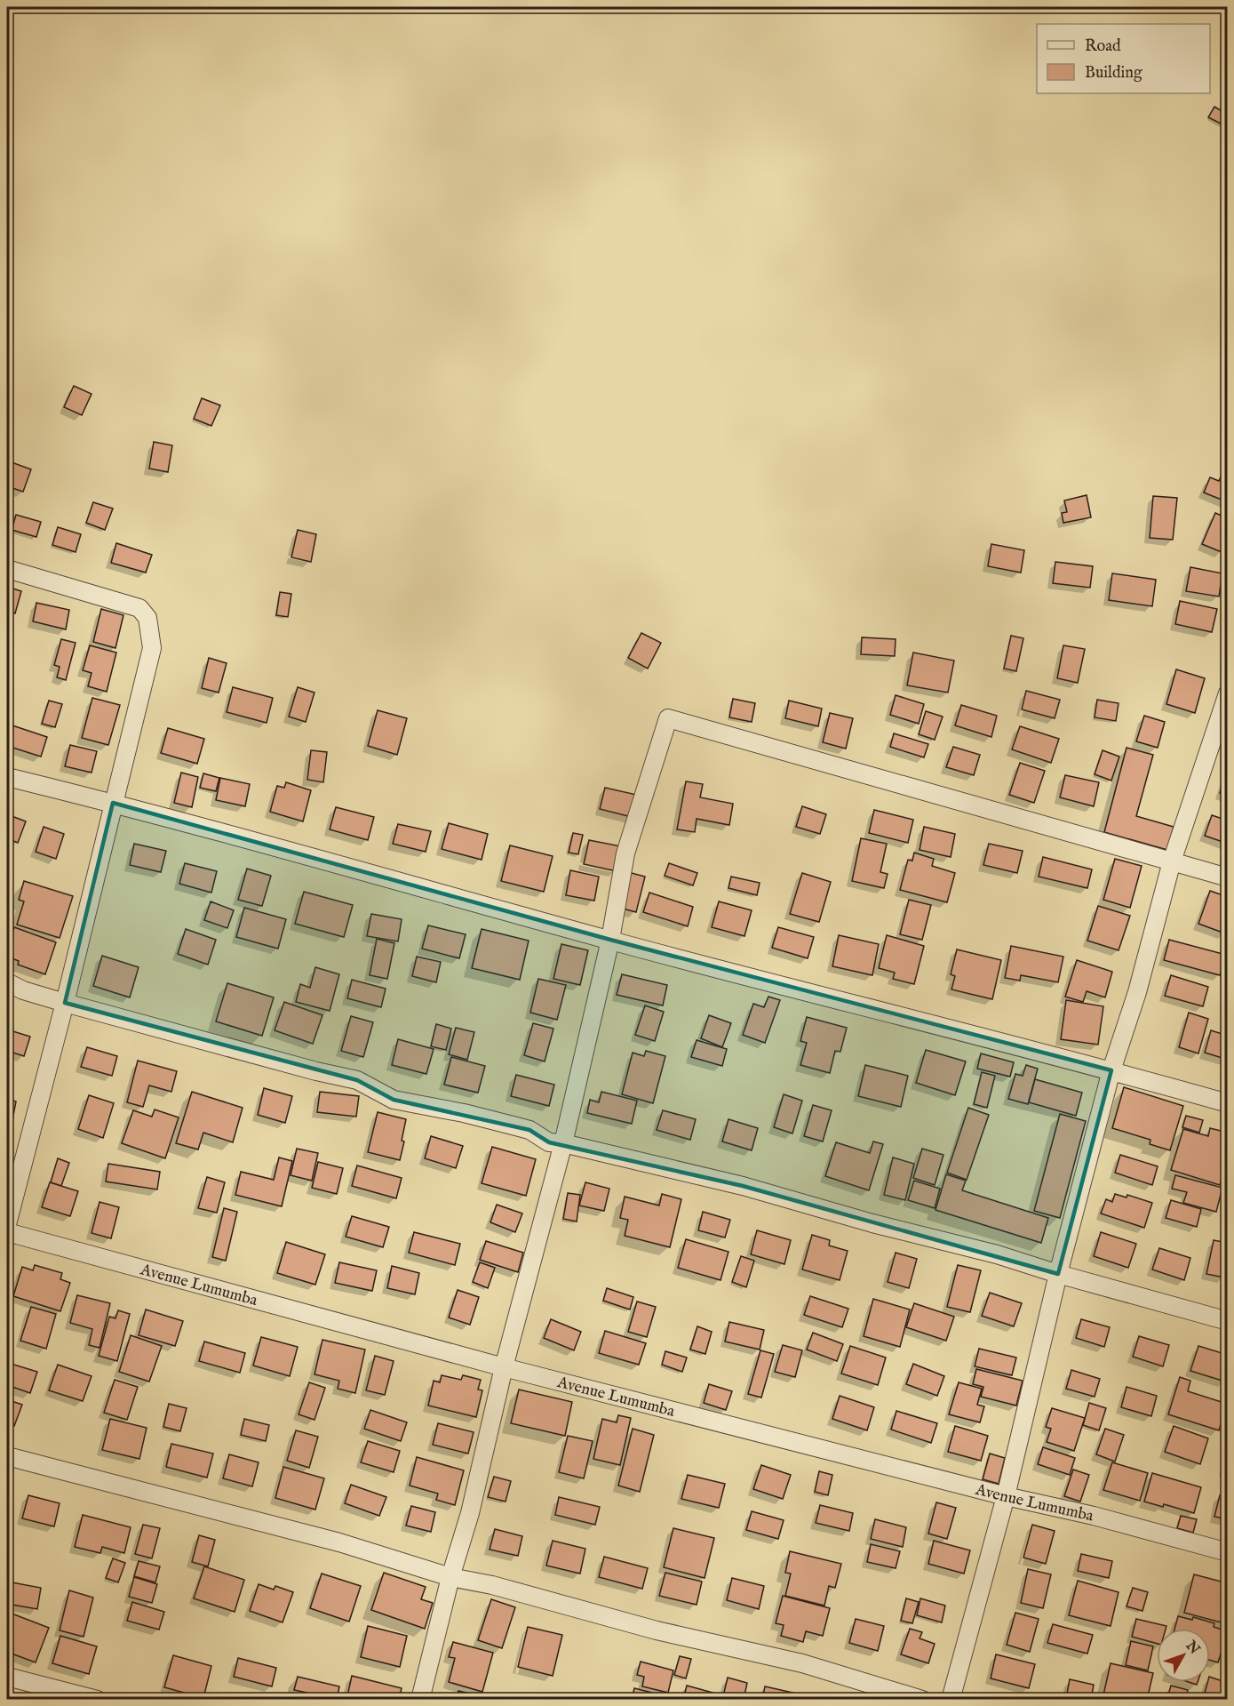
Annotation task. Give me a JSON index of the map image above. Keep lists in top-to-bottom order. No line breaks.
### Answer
{"streets":{"street":["Avenue Lumumba"]},"legend":["Road","Building"],"north":"top right"}
